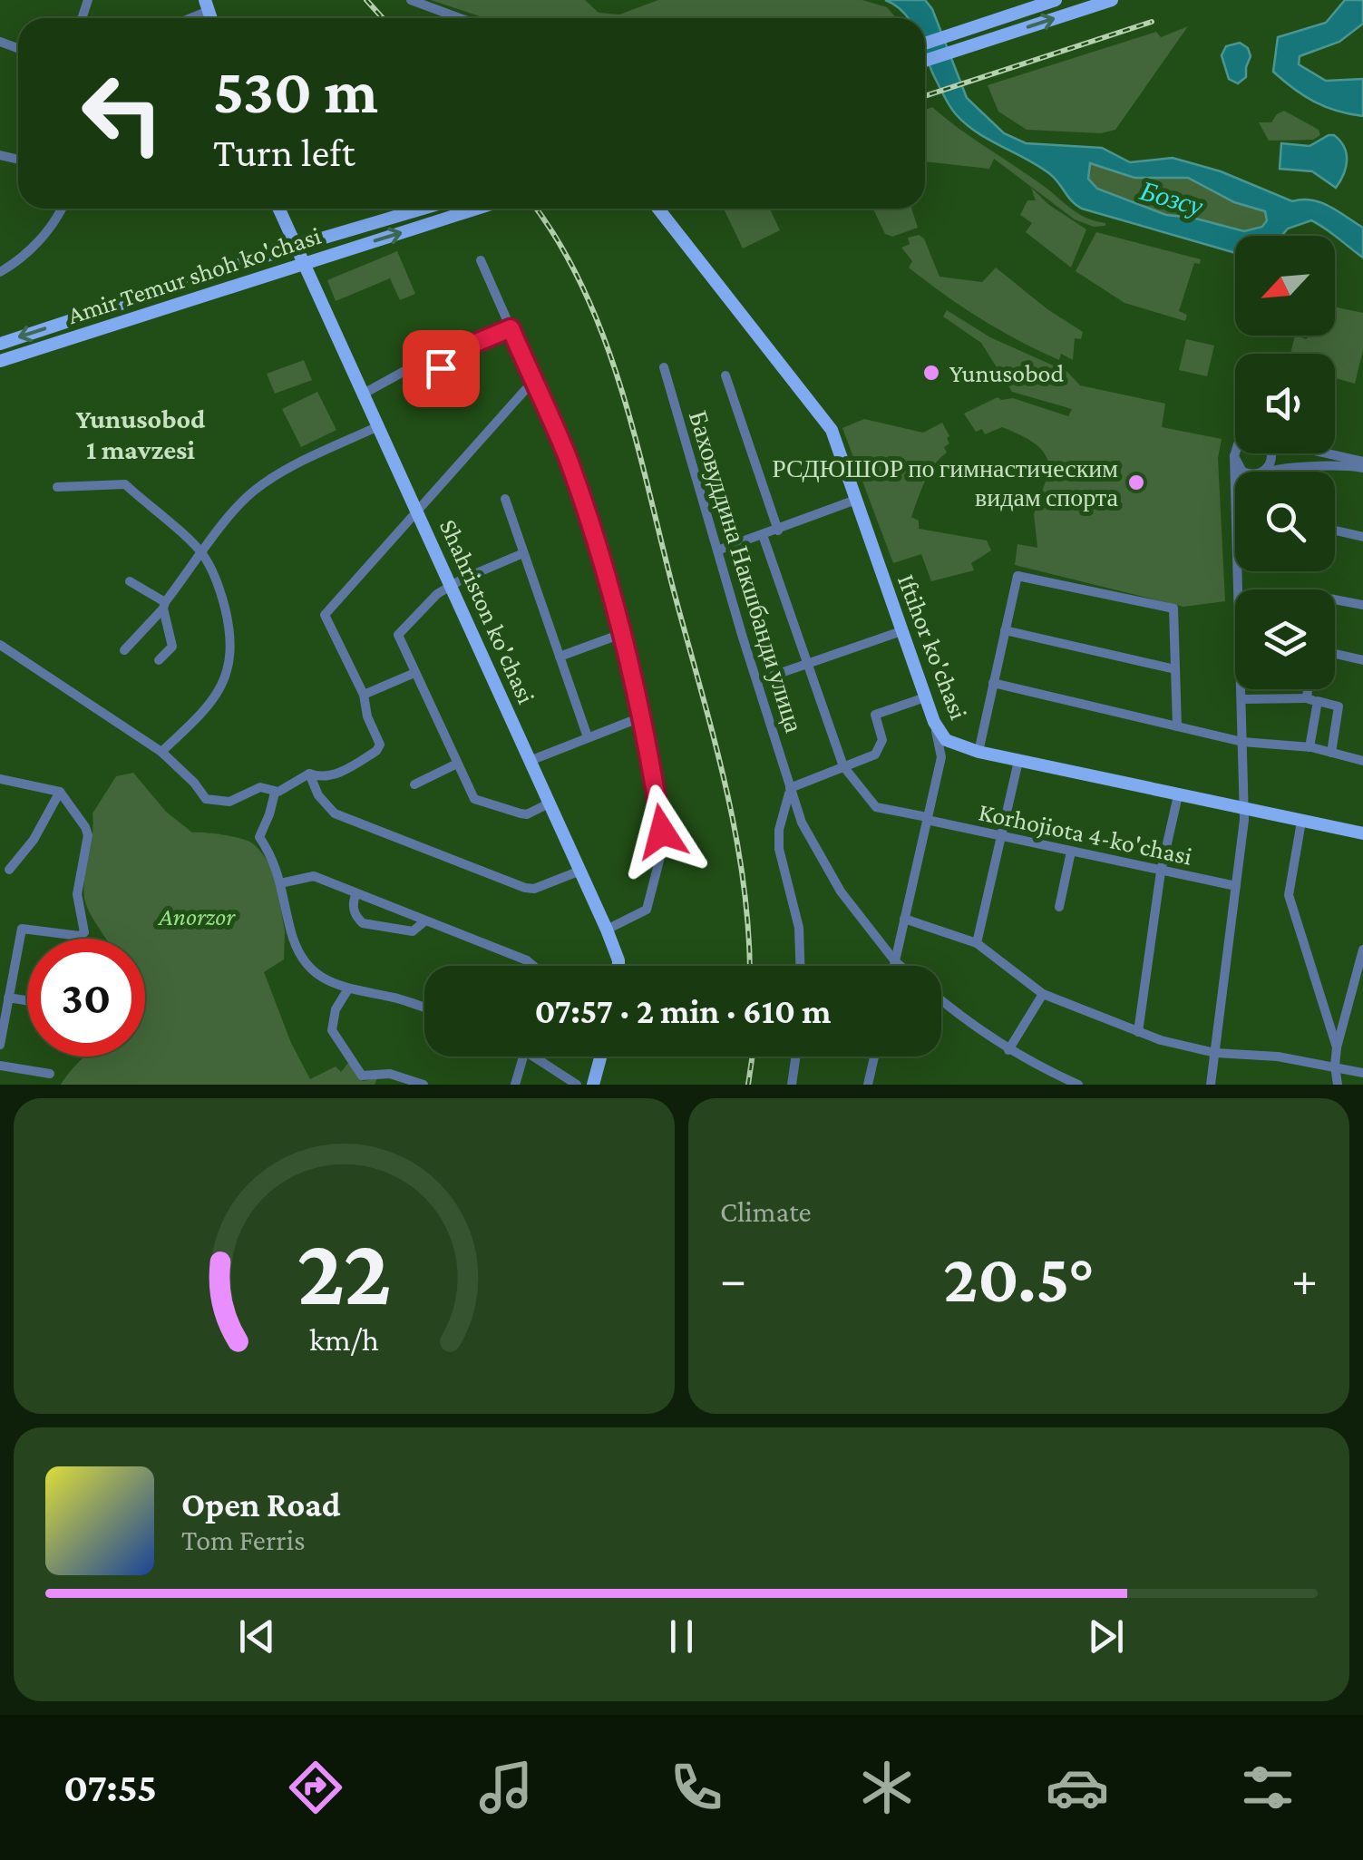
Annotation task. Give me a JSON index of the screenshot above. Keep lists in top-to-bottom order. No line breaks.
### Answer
{"streets":{"main road":["Amir Temur shoh ko'chasi","Shahriston ko'chasi","Iftihor ko'chasi"],"street":["Баховуддина Накшбанди улица","Korhojiota 4-ko'chasi"]},"crossings":[["Amir Temur shoh ko'chasi","Shahriston ko'chasi"]],"districts":["Yunusobod 1 mavzesi"],"water":["Бозсу"],"parks":["Anorzor"],"places":["Yunusobod","РСДЮШОР по гимнастическим видам спорта"],"north":"bottom left","page":{"turn":["530 m","Turn left"],"limit":"30","trip":"07:57 · 2 min · 610 m","tile":"Climate","heat":["−","20.5°","+"],"song":["Open Road","Tom Ferris"],"tabs":"07:55","gauge":["22","km/h"]}}
